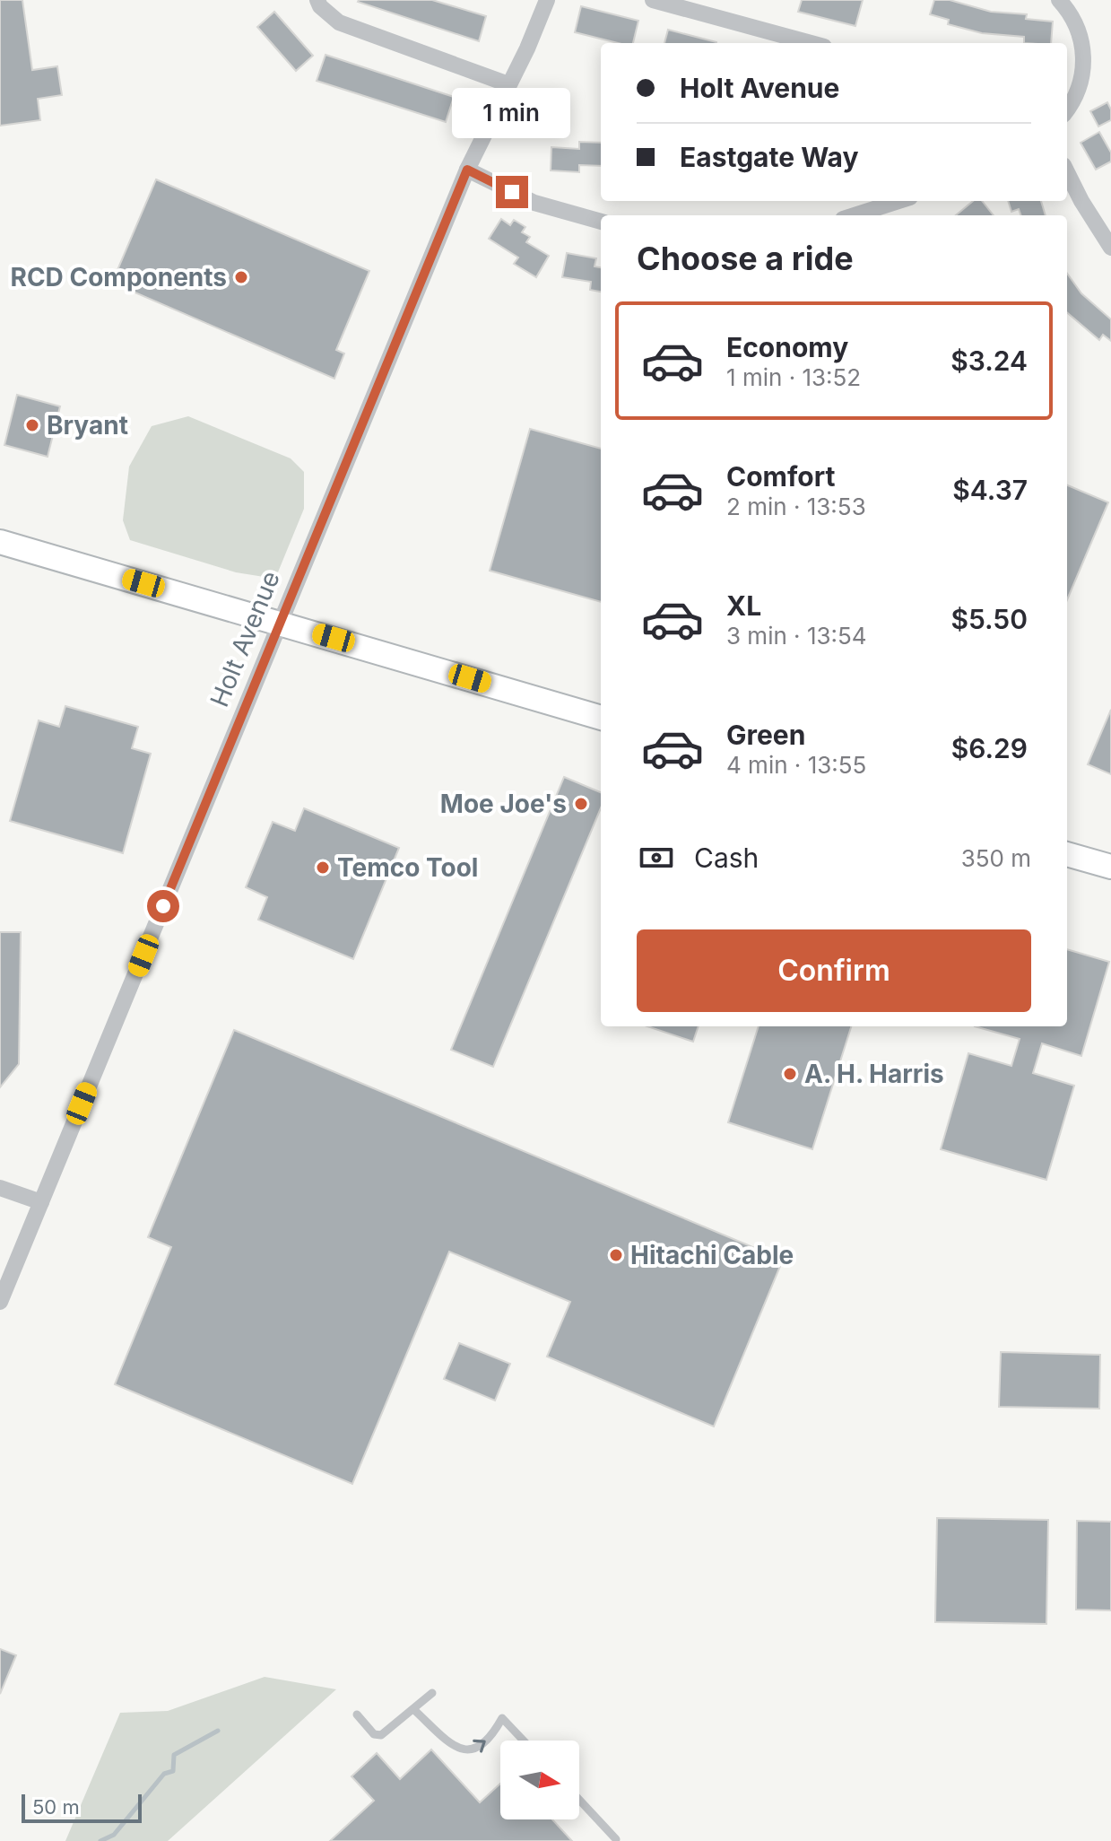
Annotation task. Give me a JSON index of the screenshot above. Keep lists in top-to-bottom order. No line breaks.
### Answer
{"streets":{"street":["Holt Avenue"]},"places":["RCD Components","Bryant","Moe Joe's","Temco Tool","A. H. Harris","Hitachi Cable"],"scale_bar":"50 m","north":"right","page":{"banner":["Holt Avenue","Eastgate Way"],"bubble":"1 min","heading":"Choose a ride","list":[{"name":"Economy","note":"1 min · 13:52","value":"$3.24"},{"name":"Comfort","note":"2 min · 13:53","value":"$4.37"},{"name":"XL","note":"3 min · 13:54","value":"$5.50"},{"name":"Green","note":"4 min · 13:55","value":"$6.29"}],"pay":["Cash","350 m"],"buttons":"Confirm","scale":"50 m"}}
